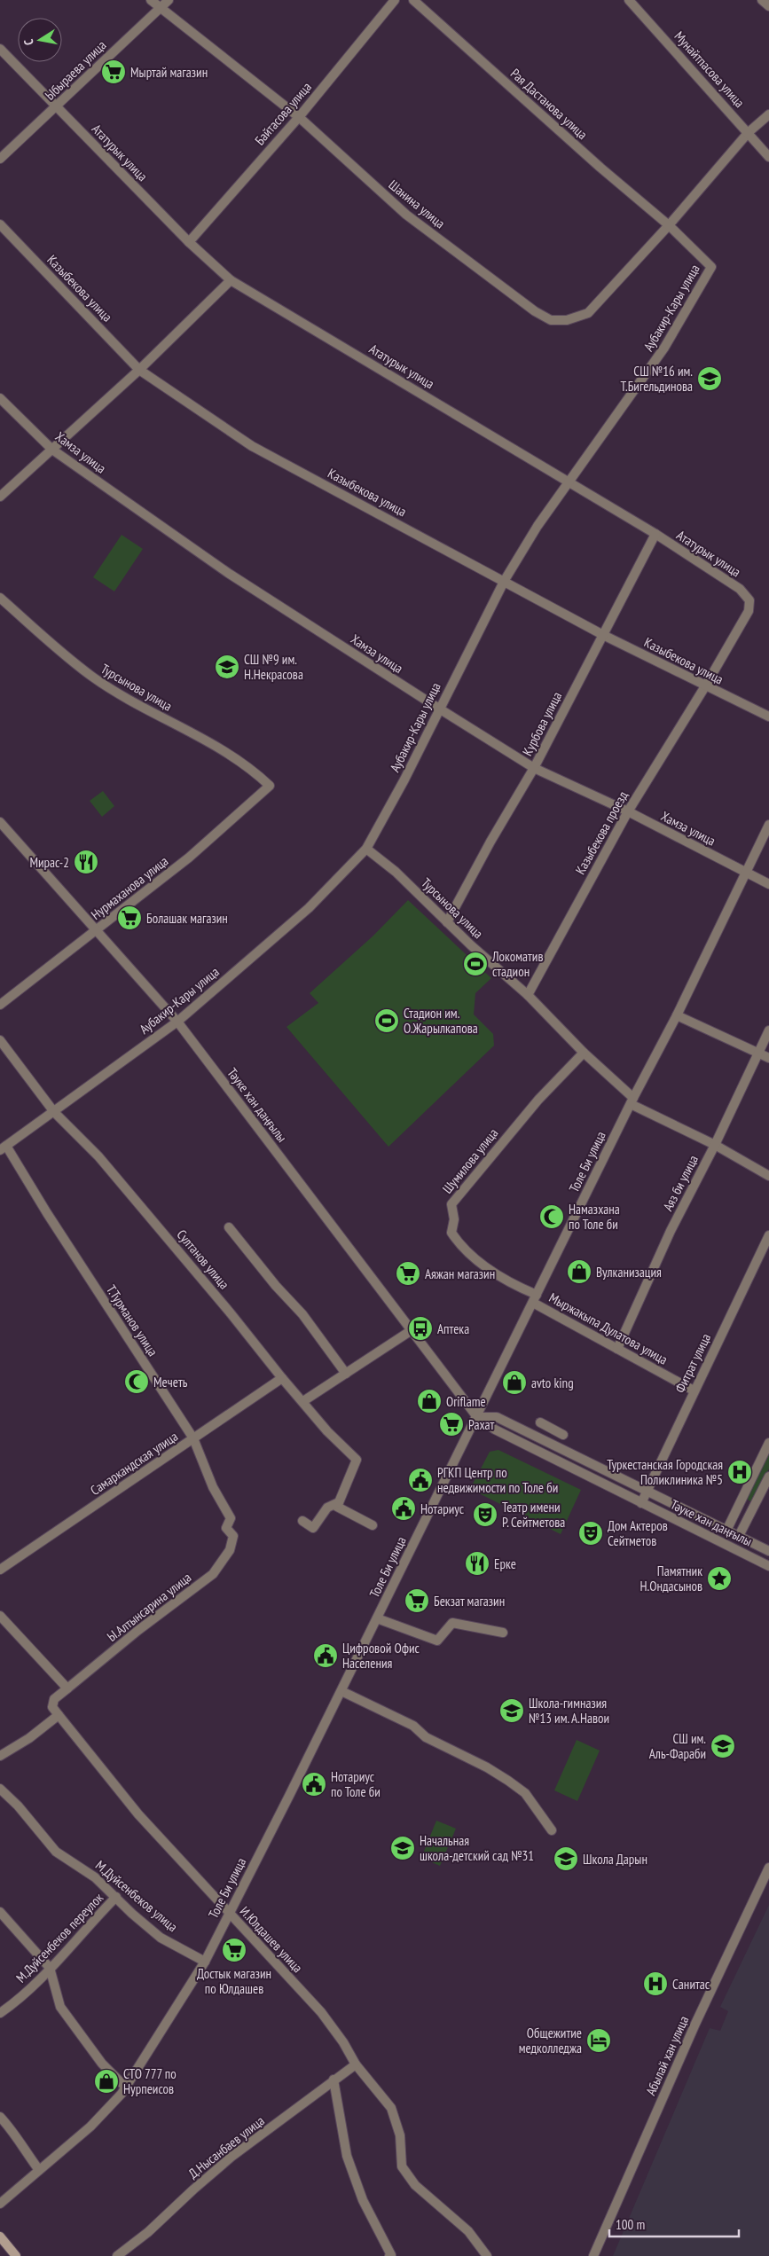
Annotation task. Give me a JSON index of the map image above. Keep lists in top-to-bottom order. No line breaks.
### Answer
{"streets":{"street":["Мунайтпасова улица","Ыбыраева улица","Рая Дастанова улица","Байтасова улица","Ататурык улица","Шанина улица","Казыбекова улица","Аубакир-Кары улица","Хамза улица","Турсынова улица","Курбова улица","Казыбекова проезд","Нурмаханова улица","Тәуке хан даңғылы","Шумилова улица","Толе Би улица","Аяз би улица","Султанов улица","Т.Турманов улица","Мыржакыпа Дулатова улица","Фитрат улица","Самаркандская улица","Ы.Алтынсарина улица","М.Дуйсенбеков улица","М.Дуйсенбеков переулок","И.Юлдашев улица","Абылай хан улица","Д.Нысанбаев улица"]},"crossings":[["Мунайтпасова улица","Шанина улица"],["Ыбыраева улица","Ататурык улица"],["Ыбыраева улица","Шанина улица"],["Рая Дастанова улица","Шанина улица"],["Рая Дастанова улица","Аубакир-Кары улица"],["Байтасова улица","Ататурык улица"],["Байтасова улица","Шанина улица"],["Ататурык улица","Казыбекова улица"],["Ататурык улица","Аубакир-Кары улица"],["Ататурык улица","Курбова улица"],["Ататурык улица","Казыбекова проезд"],["Шанина улица","Аубакир-Кары улица"],["Казыбекова улица","Аубакир-Кары улица"],["Казыбекова улица","Курбова улица"],["Казыбекова улица","Казыбекова проезд"],["Аубакир-Кары улица","Хамза улица"],["Аубакир-Кары улица","Турсынова улица"],["Аубакир-Кары улица","Тәуке хан даңғылы"],["Аубакир-Кары улица","Султанов улица"],["Аубакир-Кары улица","Т.Турманов улица"],["Хамза улица","Курбова улица"],["Хамза улица","Казыбекова проезд"],["Хамза улица","Толе Би улица"],["Турсынова улица","Курбова улица"],["Турсынова улица","Казыбекова проезд"],["Турсынова улица","Нурмаханова улица"],["Турсынова улица","Шумилова улица"],["Турсынова улица","Толе Би улица"],["Турсынова улица","Аяз би улица"],["Нурмаханова улица","Тәуке хан даңғылы"],["Тәуке хан даңғылы","Толе Би улица"],["Тәуке хан даңғылы","Фитрат улица"],["Шумилова улица","Толе Би улица"],["Шумилова улица","Мыржакыпа Дулатова улица"],["Толе Би улица","Мыржакыпа Дулатова улица"],["Толе Би улица","М.Дуйсенбеков улица"],["Толе Би улица","И.Юлдашев улица"],["Аяз би улица","Мыржакыпа Дулатова улица"],["Султанов улица","Самаркандская улица"],["Т.Турманов улица","Самаркандская улица"],["Т.Турманов улица","Ы.Алтынсарина улица"],["Мыржакыпа Дулатова улица","Фитрат улица"],["М.Дуйсенбеков улица","М.Дуйсенбеков переулок"],["И.Юлдашев улица","Д.Нысанбаев улица"]],"places":{"supermarket":["Мыртай магазин","Болашак магазин","Аяжан магазин","Рахат","Бекзат магазин","Достык магазин по Юлдашев"],"school or university":["СШ №16 им. Т.Бигельдинова","СШ №9 им. Н.Некрасова","Школа-гимназия №13 им. А.Навои","СШ им. Аль-Фараби","Начальная школа-детский сад №31","Школа Дарын"],"restaurant":["Мирас-2","Ерке"],"sports":["Локоматив стадион","Стадион им. О.Жарылкапова"],"mosque":["Намазхана по Толе би","Мечеть"],"shop":["Вулканизация","avto king","Oriflame","СТО 777 по Нурпеисов"],"bus stop":["Аптека"],"hospital":["Туркестанская Городская Поликлиника №5","Санитас"],"public building":["РГКП Центр по недвижимости по Толе би","Нотариус","Цифровой Офис Населения","Нотариус по Толе би"],"theatre":["Театр имени Р. Сейтметова","Дом Актеров Сейтметов"],"place":["Памятник Н.Ондасынов"],"hotel":["Общежитие медколледжа"]},"scale_bar":"100 m","north":"left"}
